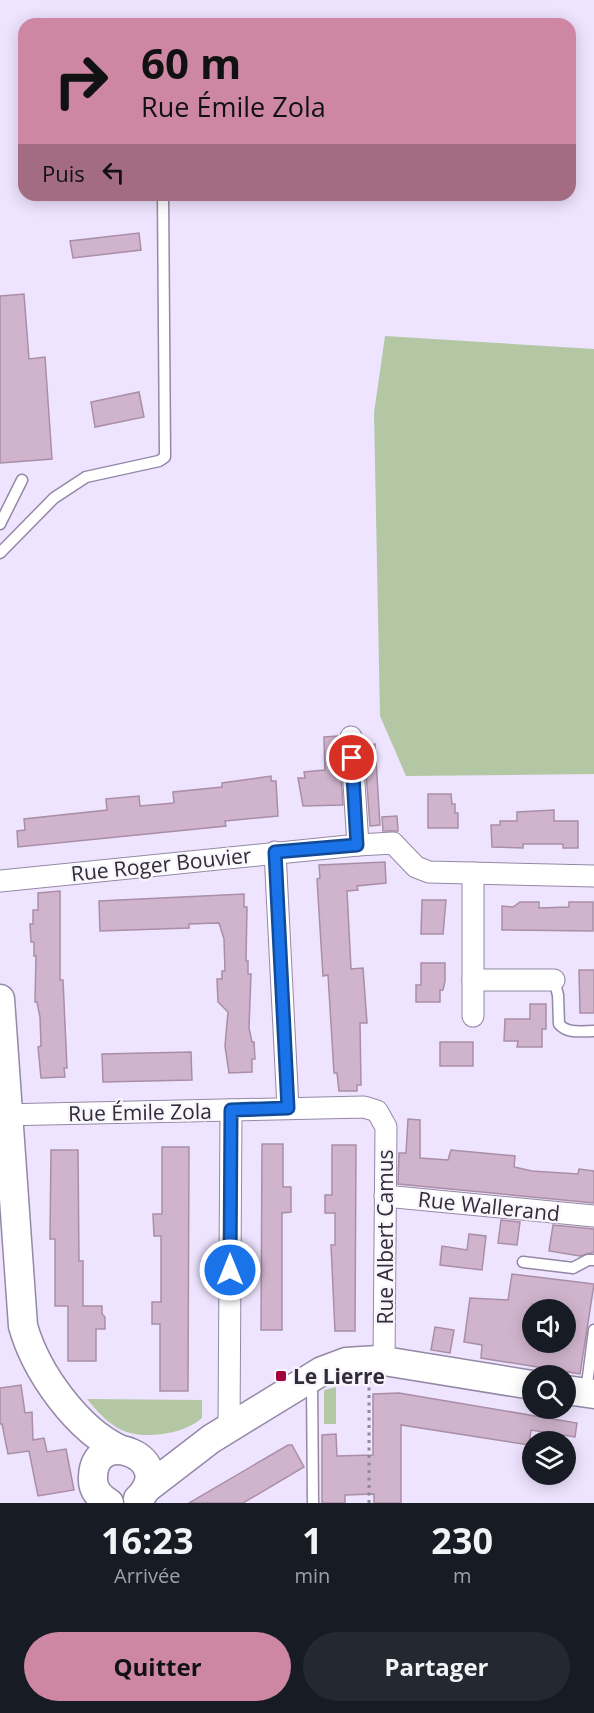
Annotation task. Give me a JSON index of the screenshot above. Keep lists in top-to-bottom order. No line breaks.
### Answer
{"streets":{"street":["Rue Roger Bouvier","Rue Émile Zola","Rue Wallerand","Rue Albert Camus"]},"crossings":[["Rue Émile Zola","Rue Albert Camus"],["Rue Wallerand","Rue Albert Camus"]],"places":{"transit":["Le Lierre"]},"page":{"turn":["60 m","Rue Émile Zola"],"then":"Puis","eta":["16:23","Arrivée","1","min","230","m"],"buttons":["Quitter","Partager"]}}
